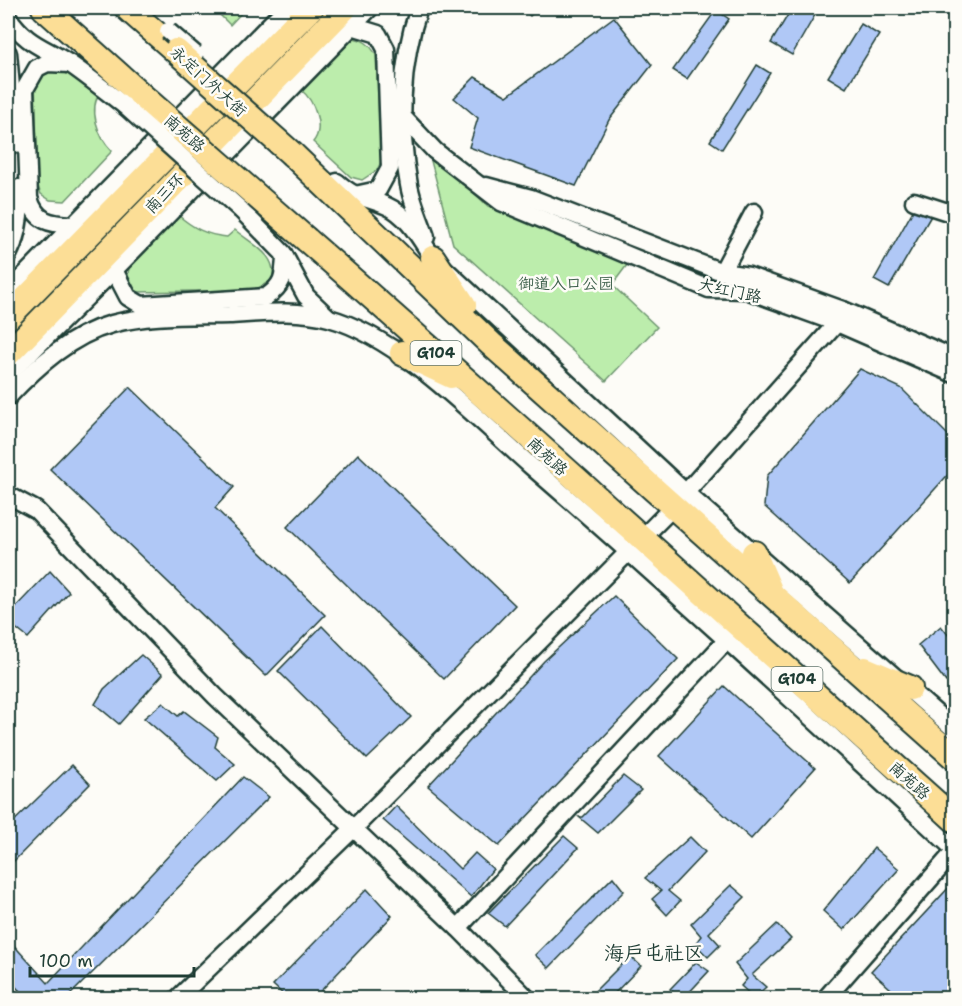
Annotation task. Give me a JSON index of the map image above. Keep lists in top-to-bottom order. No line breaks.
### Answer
{"streets":{"highway":["永定门外大街","南苑路","南三环","G104"],"street":["大红门路"]},"crossings":[["永定门外大街","G104"],["南苑路","G104"]],"districts":["海户屯社区"],"parks":["御道入口公园"],"scale_bar":"100 m"}
